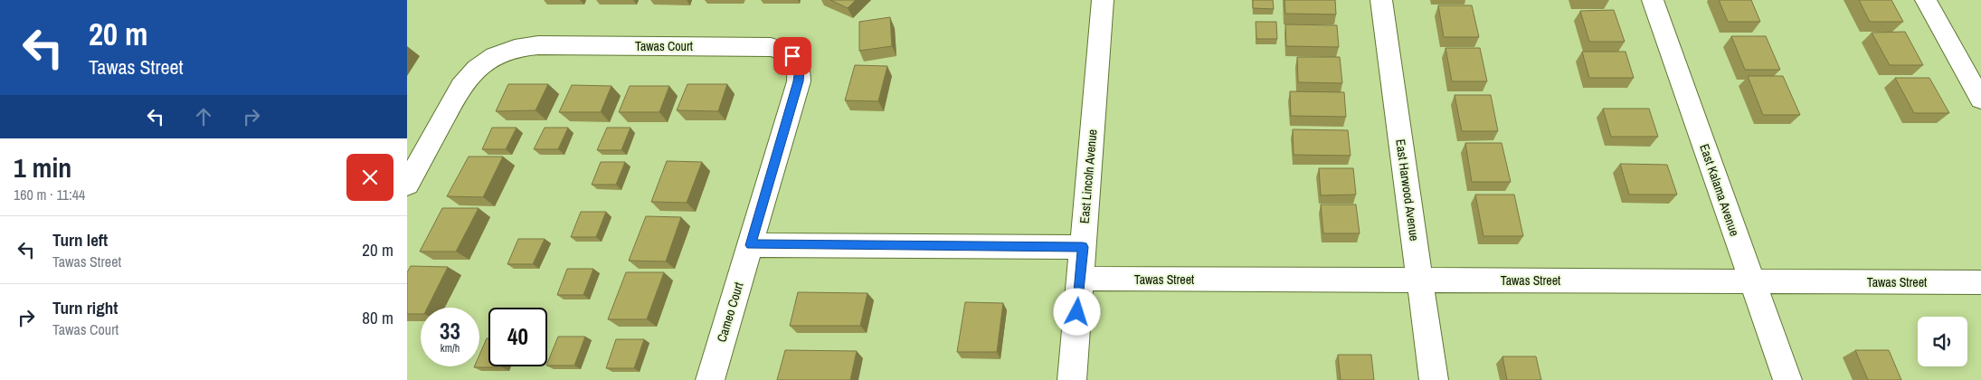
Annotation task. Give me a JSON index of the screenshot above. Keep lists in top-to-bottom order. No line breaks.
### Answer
{"streets":{"street":["Tawas Court","East Lincoln Avenue","East Harwood Avenue","East Kalama Avenue","Tawas Street","Cameo Court"]},"crossings":[["Tawas Court","Cameo Court"],["East Lincoln Avenue","Tawas Street"],["East Harwood Avenue","Tawas Street"],["East Kalama Avenue","Tawas Street"]],"page":{"turn":["20 m","Tawas Street"],"heading":["1 min","160 m · 11:44"],"list":[{"name":"Turn left","note":"Tawas Street","value":"20 m"},{"name":"Turn right","note":"Tawas Court","value":"80 m"}],"speed":"33 km/h","limit":"40"}}
